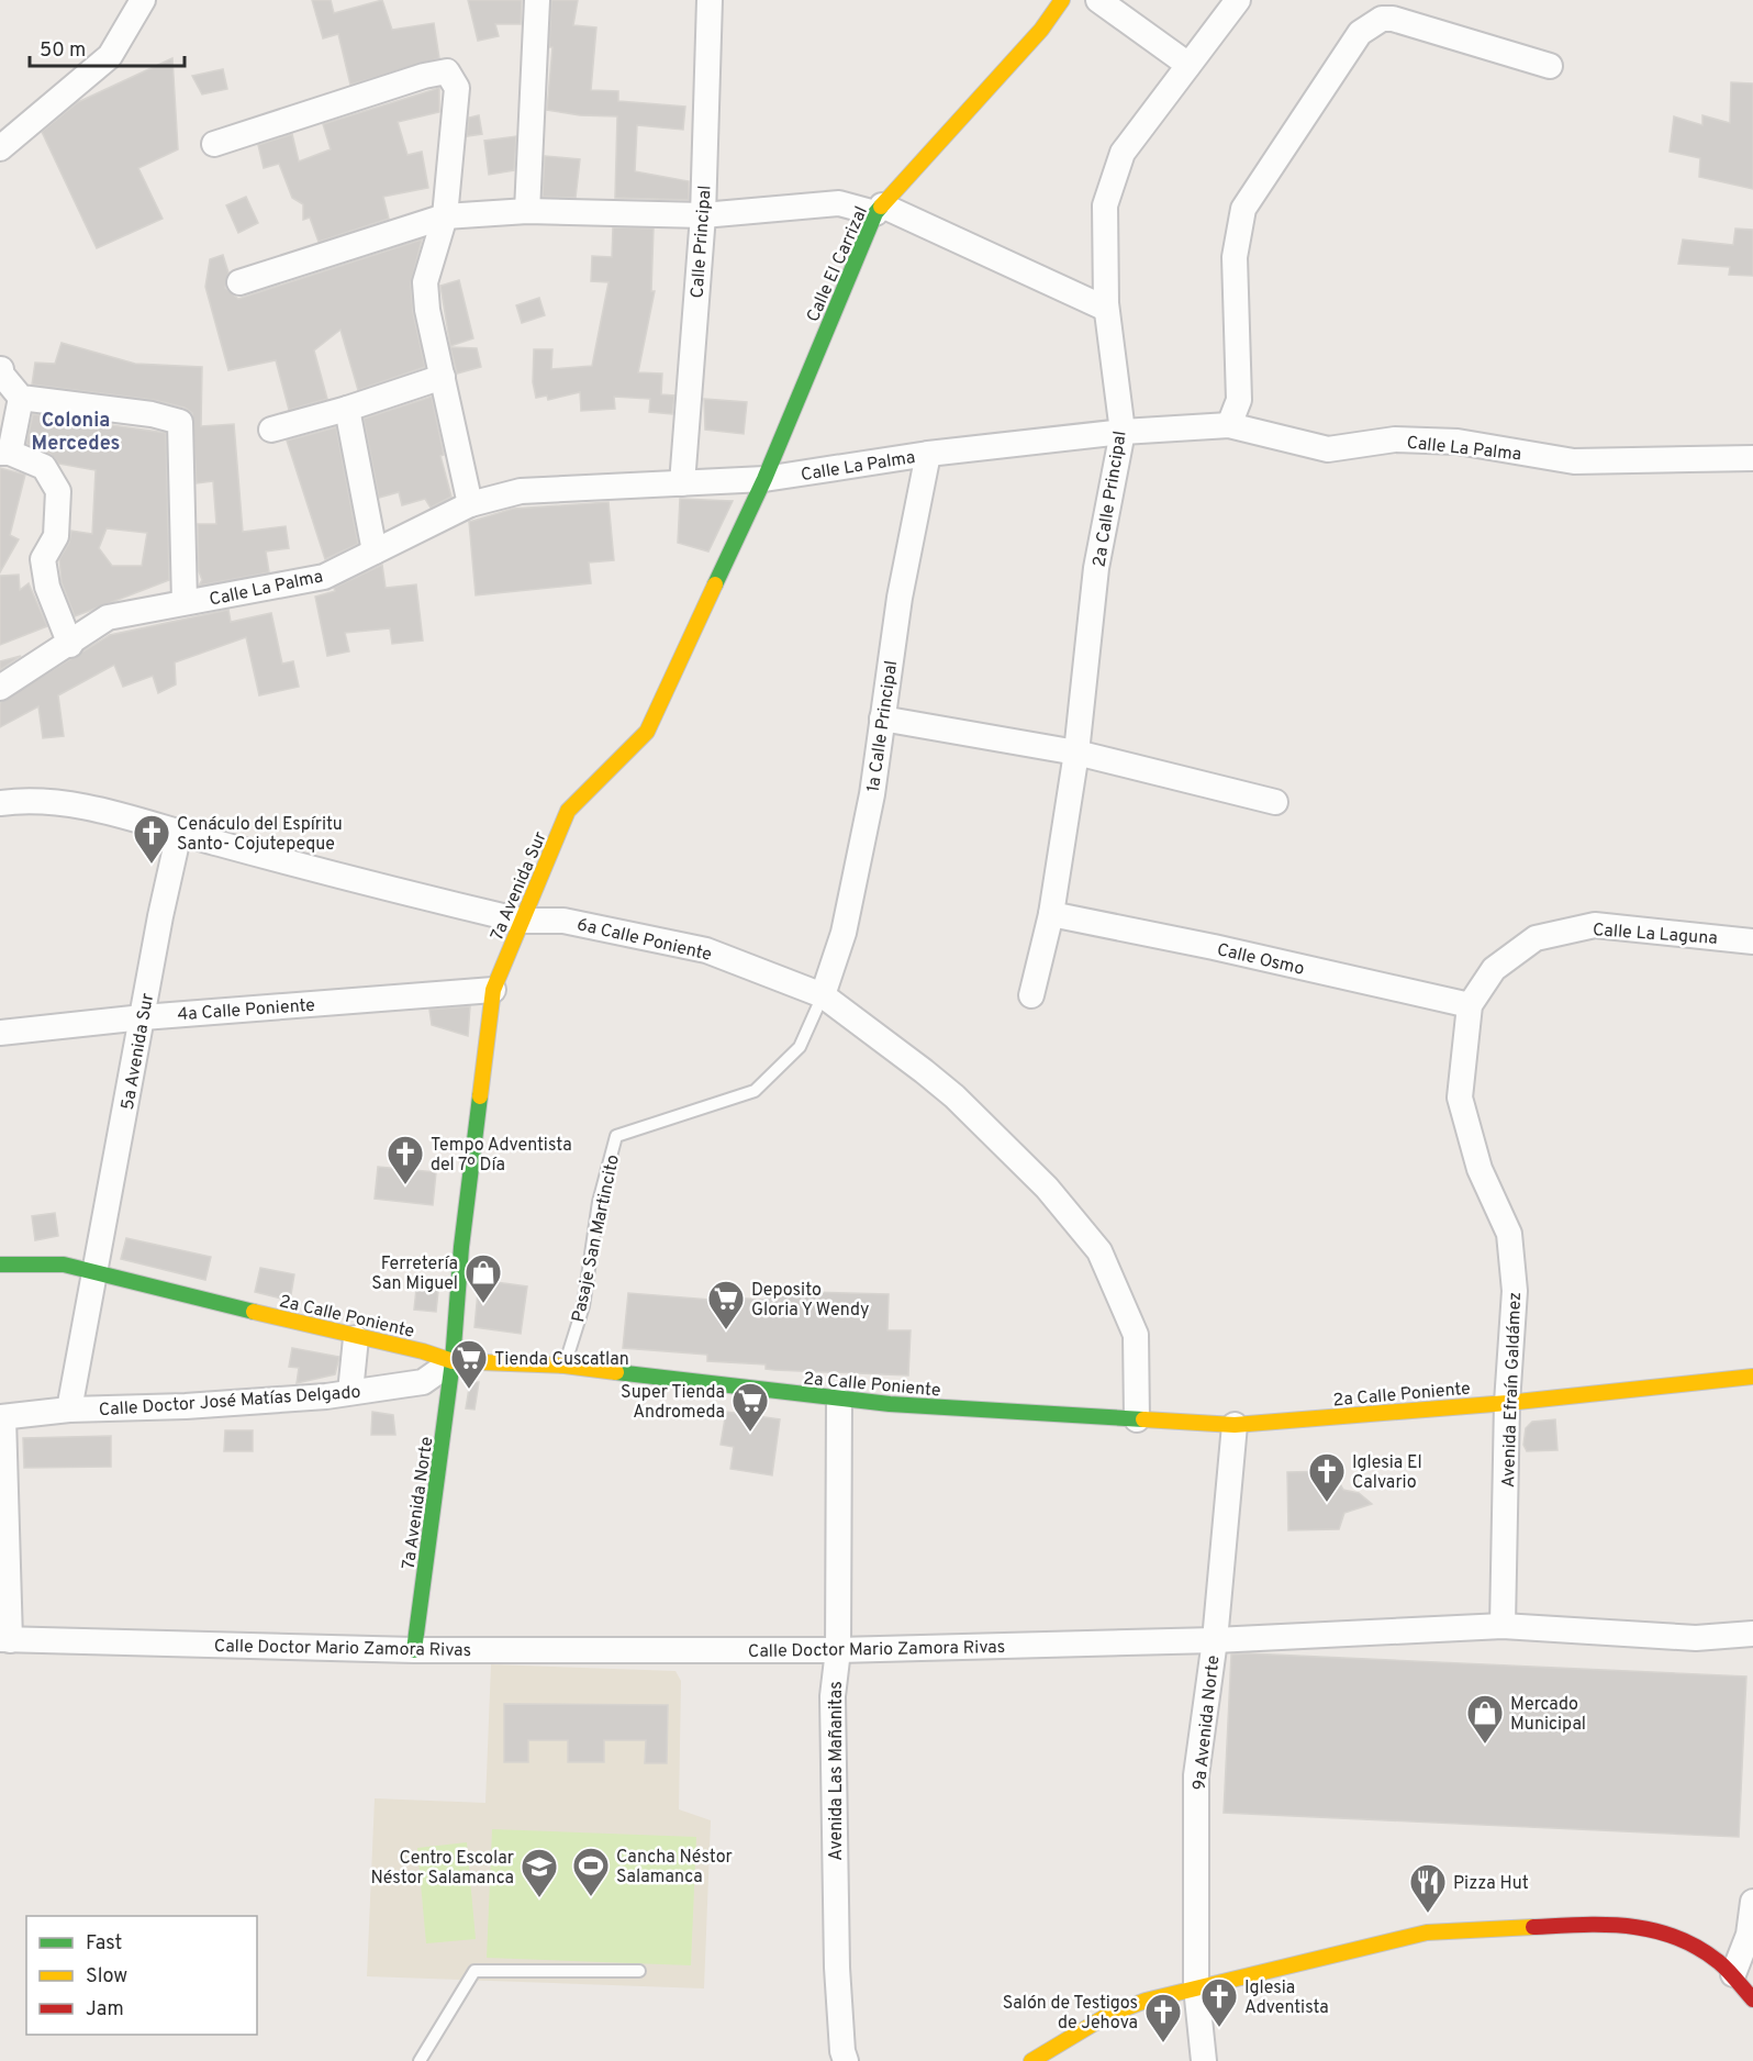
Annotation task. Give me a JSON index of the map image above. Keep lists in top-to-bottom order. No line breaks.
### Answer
{"streets":{"street":["Calle Principal","Calle El Carrizal","Calle La Palma","2a Calle Principal","1a Calle Principal","7a Avenida Sur","Calle La Laguna","6a Calle Poniente","Calle Osmo","4a Calle Poniente","5a Avenida Sur","2a Calle Poniente","Avenida Efraín Galdámez","Calle Doctor José Matías Delgado","7a Avenida Norte","Calle Doctor Mario Zamora Rivas","9a Avenida Norte","Avenida Las Mañanitas"],"lane":["Pasaje San Martincito"]},"crossings":[["Calle Principal","Calle La Palma"],["Calle El Carrizal","Calle La Palma"],["Calle El Carrizal","7a Avenida Sur"],["Calle La Palma","2a Calle Principal"],["Calle La Palma","1a Calle Principal"],["Calle La Palma","7a Avenida Sur"],["2a Calle Principal","Calle Osmo"],["1a Calle Principal","6a Calle Poniente"],["1a Calle Principal","Pasaje San Martincito"],["7a Avenida Sur","6a Calle Poniente"],["7a Avenida Sur","4a Calle Poniente"],["7a Avenida Sur","2a Calle Poniente"],["7a Avenida Sur","Calle Doctor José Matías Delgado"],["7a Avenida Sur","7a Avenida Norte"],["Calle La Laguna","Calle Osmo"],["Calle La Laguna","Avenida Efraín Galdámez"],["6a Calle Poniente","5a Avenida Sur"],["6a Calle Poniente","Pasaje San Martincito"],["6a Calle Poniente","2a Calle Poniente"],["Calle Osmo","Avenida Efraín Galdámez"],["4a Calle Poniente","5a Avenida Sur"],["5a Avenida Sur","2a Calle Poniente"],["5a Avenida Sur","Calle Doctor José Matías Delgado"],["Pasaje San Martincito","2a Calle Poniente"],["2a Calle Poniente","Avenida Efraín Galdámez"],["2a Calle Poniente","Calle Doctor José Matías Delgado"],["2a Calle Poniente","7a Avenida Norte"],["2a Calle Poniente","9a Avenida Norte"],["2a Calle Poniente","Avenida Las Mañanitas"],["Avenida Efraín Galdámez","Calle Doctor Mario Zamora Rivas"],["Calle Doctor José Matías Delgado","7a Avenida Norte"],["7a Avenida Norte","Calle Doctor Mario Zamora Rivas"],["Calle Doctor Mario Zamora Rivas","9a Avenida Norte"],["Calle Doctor Mario Zamora Rivas","Avenida Las Mañanitas"]],"districts":["Colonia Mercedes"],"places":{"church":["Cenáculo del Espíritu Santo- Cojutepeque","Tempo Adventista del 7º Día","Iglesia El Calvario","Iglesia Adventista","Salón de Testigos de Jehova"],"shop":["Ferretería San Miguel","Mercado Municipal"],"supermarket":["Deposito Gloria Y Wendy","Tienda Cuscatlan","Super Tienda Andromeda"],"sports":["Cancha Néstor Salamanca"],"school or university":["Centro Escolar Néstor Salamanca"],"restaurant":["Pizza Hut"]},"legend":["Fast","Slow","Jam"],"scale_bar":"50 m"}
